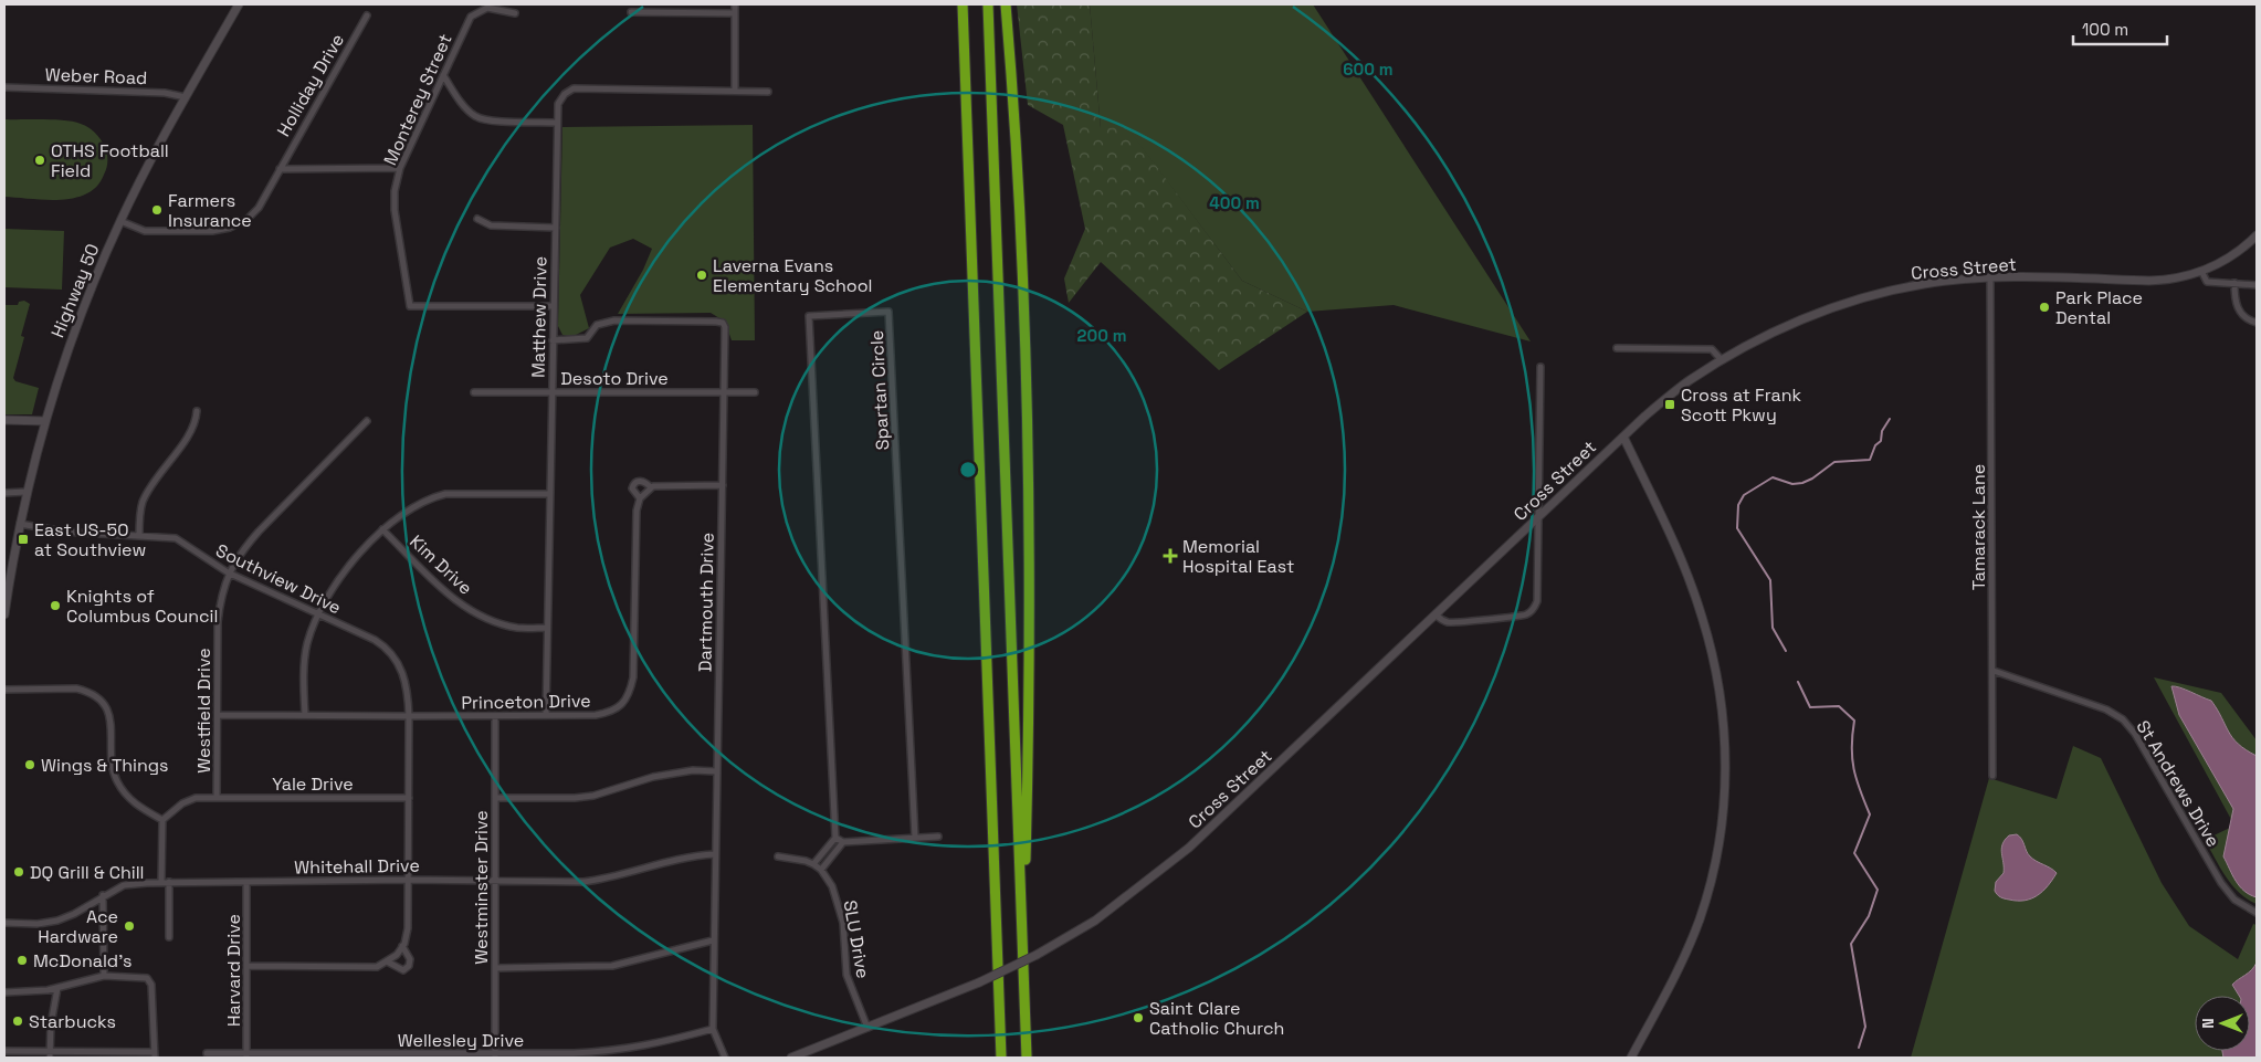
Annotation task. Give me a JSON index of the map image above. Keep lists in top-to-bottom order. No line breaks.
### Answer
{"streets":{"main road":["Cross Street","Highway 50"],"street":["Weber Road","Holliday Drive","Monterey Street","Matthew Drive","Desoto Drive","Spartan Circle","Tamarack Lane","Kim Drive","Southview Drive","Dartmouth Drive","Princeton Drive","Westfield Drive","Yale Drive","St Andrews Drive","Whitehall Drive","Westminster Drive","SLU Drive","Harvard Drive","Wellesley Drive"]},"crossings":[["Weber Road","Highway 50"],["Holliday Drive","Highway 50"],["Monterey Street","Matthew Drive"],["Cross Street","Tamarack Lane"],["Cross Street","SLU Drive"],["Highway 50","Southview Drive"],["Matthew Drive","Desoto Drive"],["Matthew Drive","Kim Drive"],["Matthew Drive","Dartmouth Drive"],["Matthew Drive","Princeton Drive"],["Desoto Drive","Dartmouth Drive"],["Tamarack Lane","St Andrews Drive"],["Southview Drive","Princeton Drive"],["Southview Drive","Westfield Drive"],["Southview Drive","Yale Drive"],["Southview Drive","Whitehall Drive"],["Dartmouth Drive","Princeton Drive"],["Dartmouth Drive","Whitehall Drive"],["Dartmouth Drive","Wellesley Drive"],["Princeton Drive","Westfield Drive"],["Princeton Drive","Westminster Drive"],["Westfield Drive","Yale Drive"],["Whitehall Drive","Westminster Drive"],["Whitehall Drive","Harvard Drive"],["Westminster Drive","Wellesley Drive"],["Harvard Drive","Wellesley Drive"]],"places":{"other":["OTHS Football Field","Farmers Insurance","Laverna Evans Elementary School","Park Place Dental","Knights of Columbus Council","Wings & Things","DQ Grill & Chill","Ace Hardware","McDonald's","Saint Clare Catholic Church","Starbucks"],"transit":["Cross at Frank Scott Pkwy","East US-50 at Southview"],"health":["Memorial Hospital East"]},"scale_bar":"100 m","north":"left","rings":["600 m","400 m","200 m"]}
